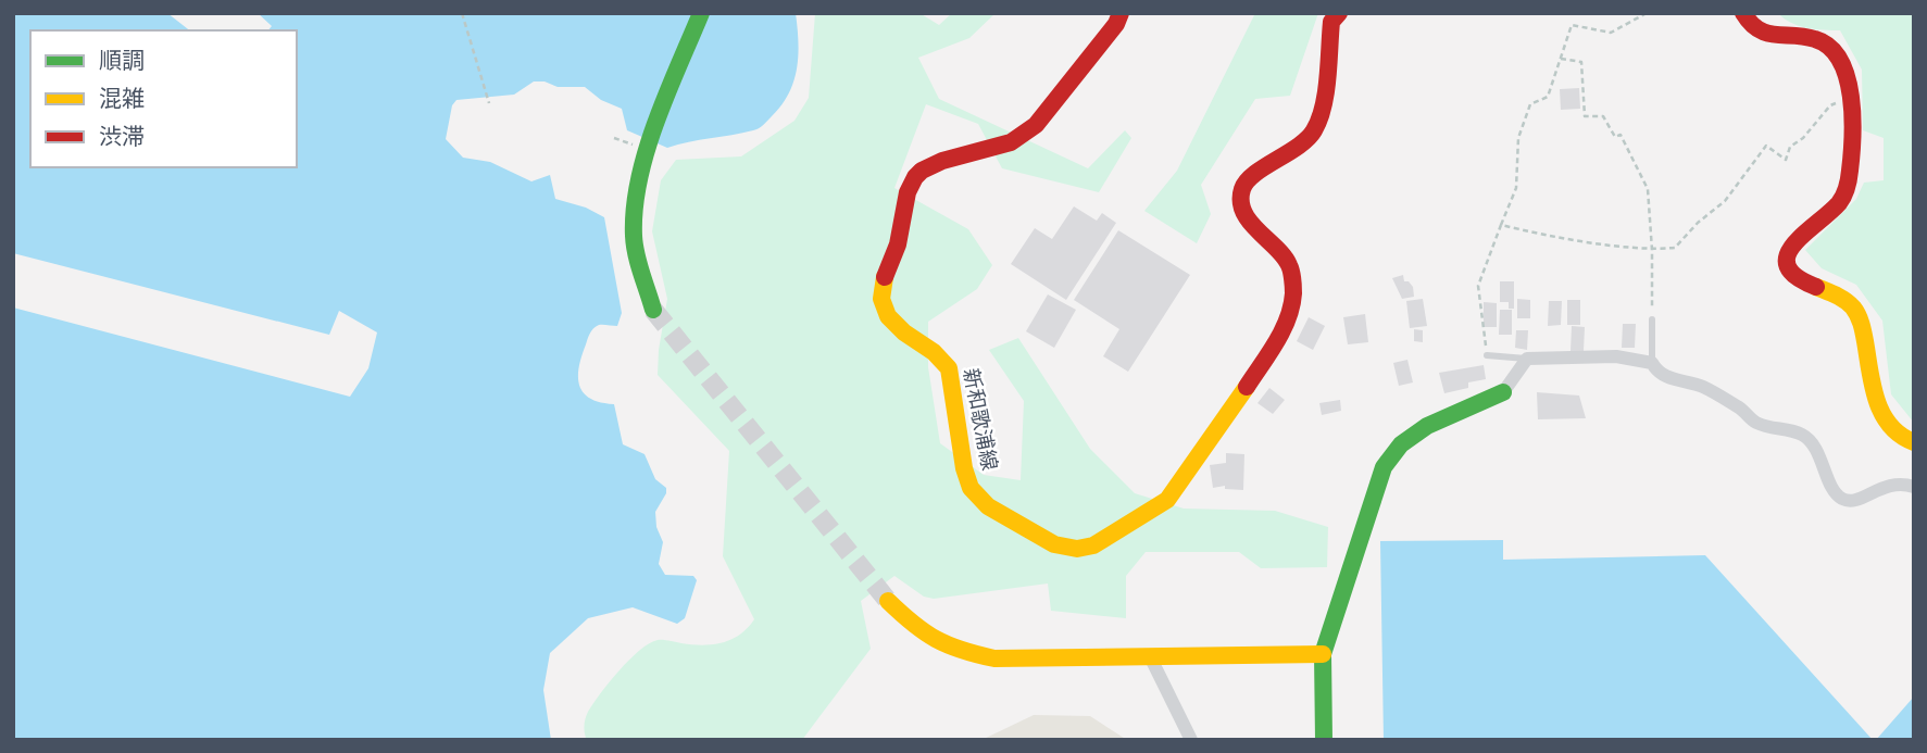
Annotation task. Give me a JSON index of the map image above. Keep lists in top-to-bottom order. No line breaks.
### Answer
{"streets":{"main road":["新和歌浦線"]},"legend":["順調","混雑","渋滞"]}
